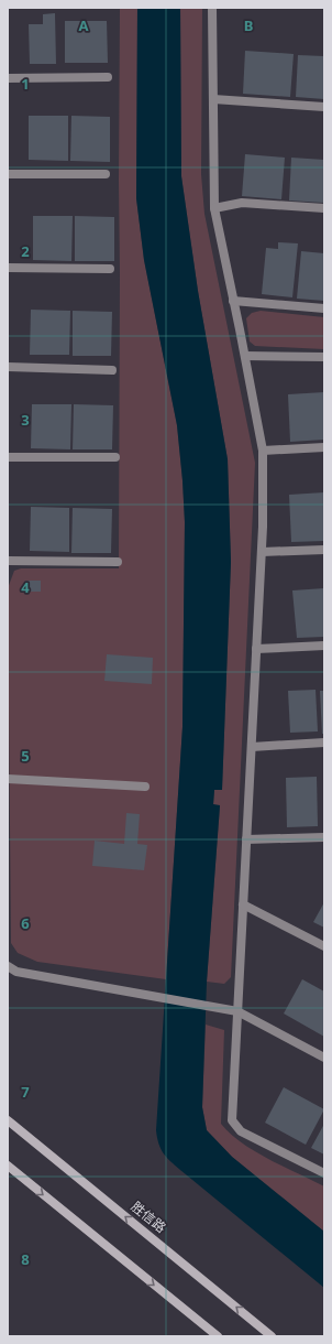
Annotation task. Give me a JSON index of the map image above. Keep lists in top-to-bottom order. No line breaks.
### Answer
{"streets":{"street":["胜信路"]},"grid":{"columns":["A","B"],"rows":["1","2","3","4","5","6","7","8"]}}
